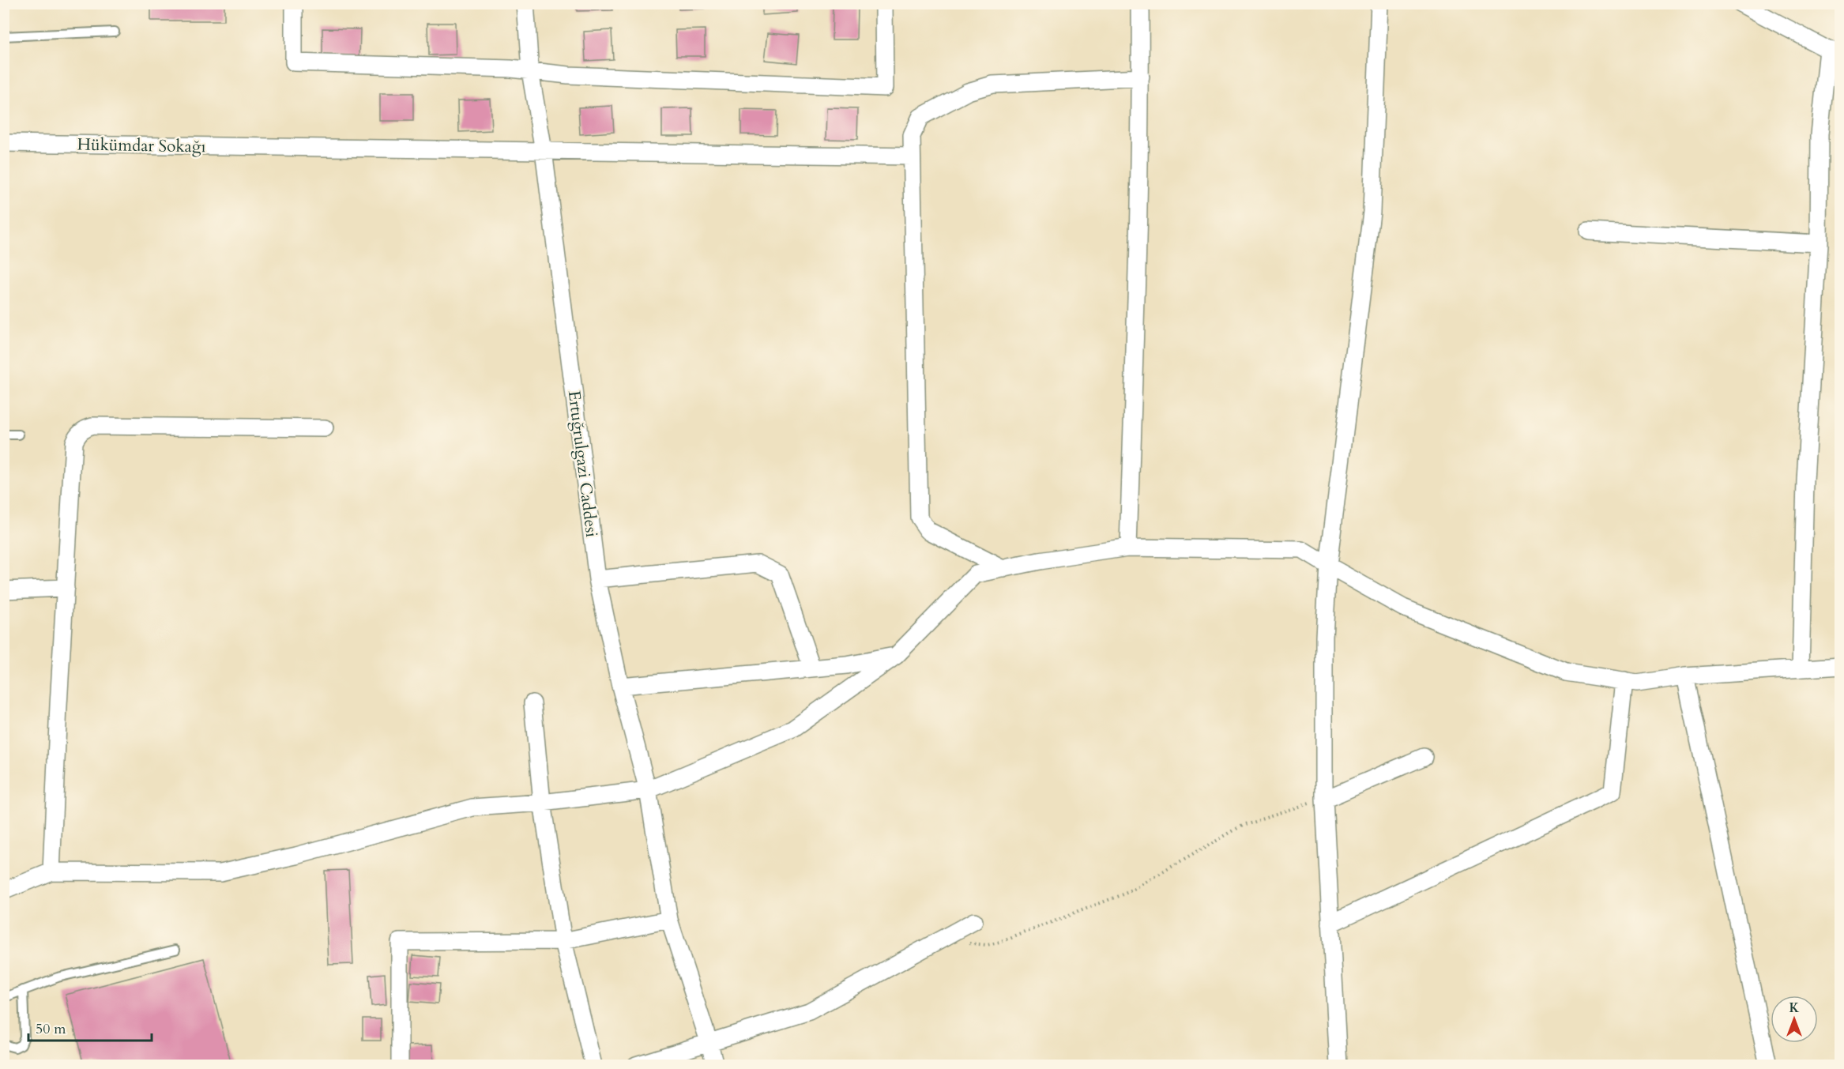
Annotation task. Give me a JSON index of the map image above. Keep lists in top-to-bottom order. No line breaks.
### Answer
{"streets":{"street":["Hükümdar Sokağı","Ertuğrulgazi Caddesi"]},"crossings":[["Hükümdar Sokağı","Ertuğrulgazi Caddesi"]],"scale_bar":"50 m","north":"top"}
